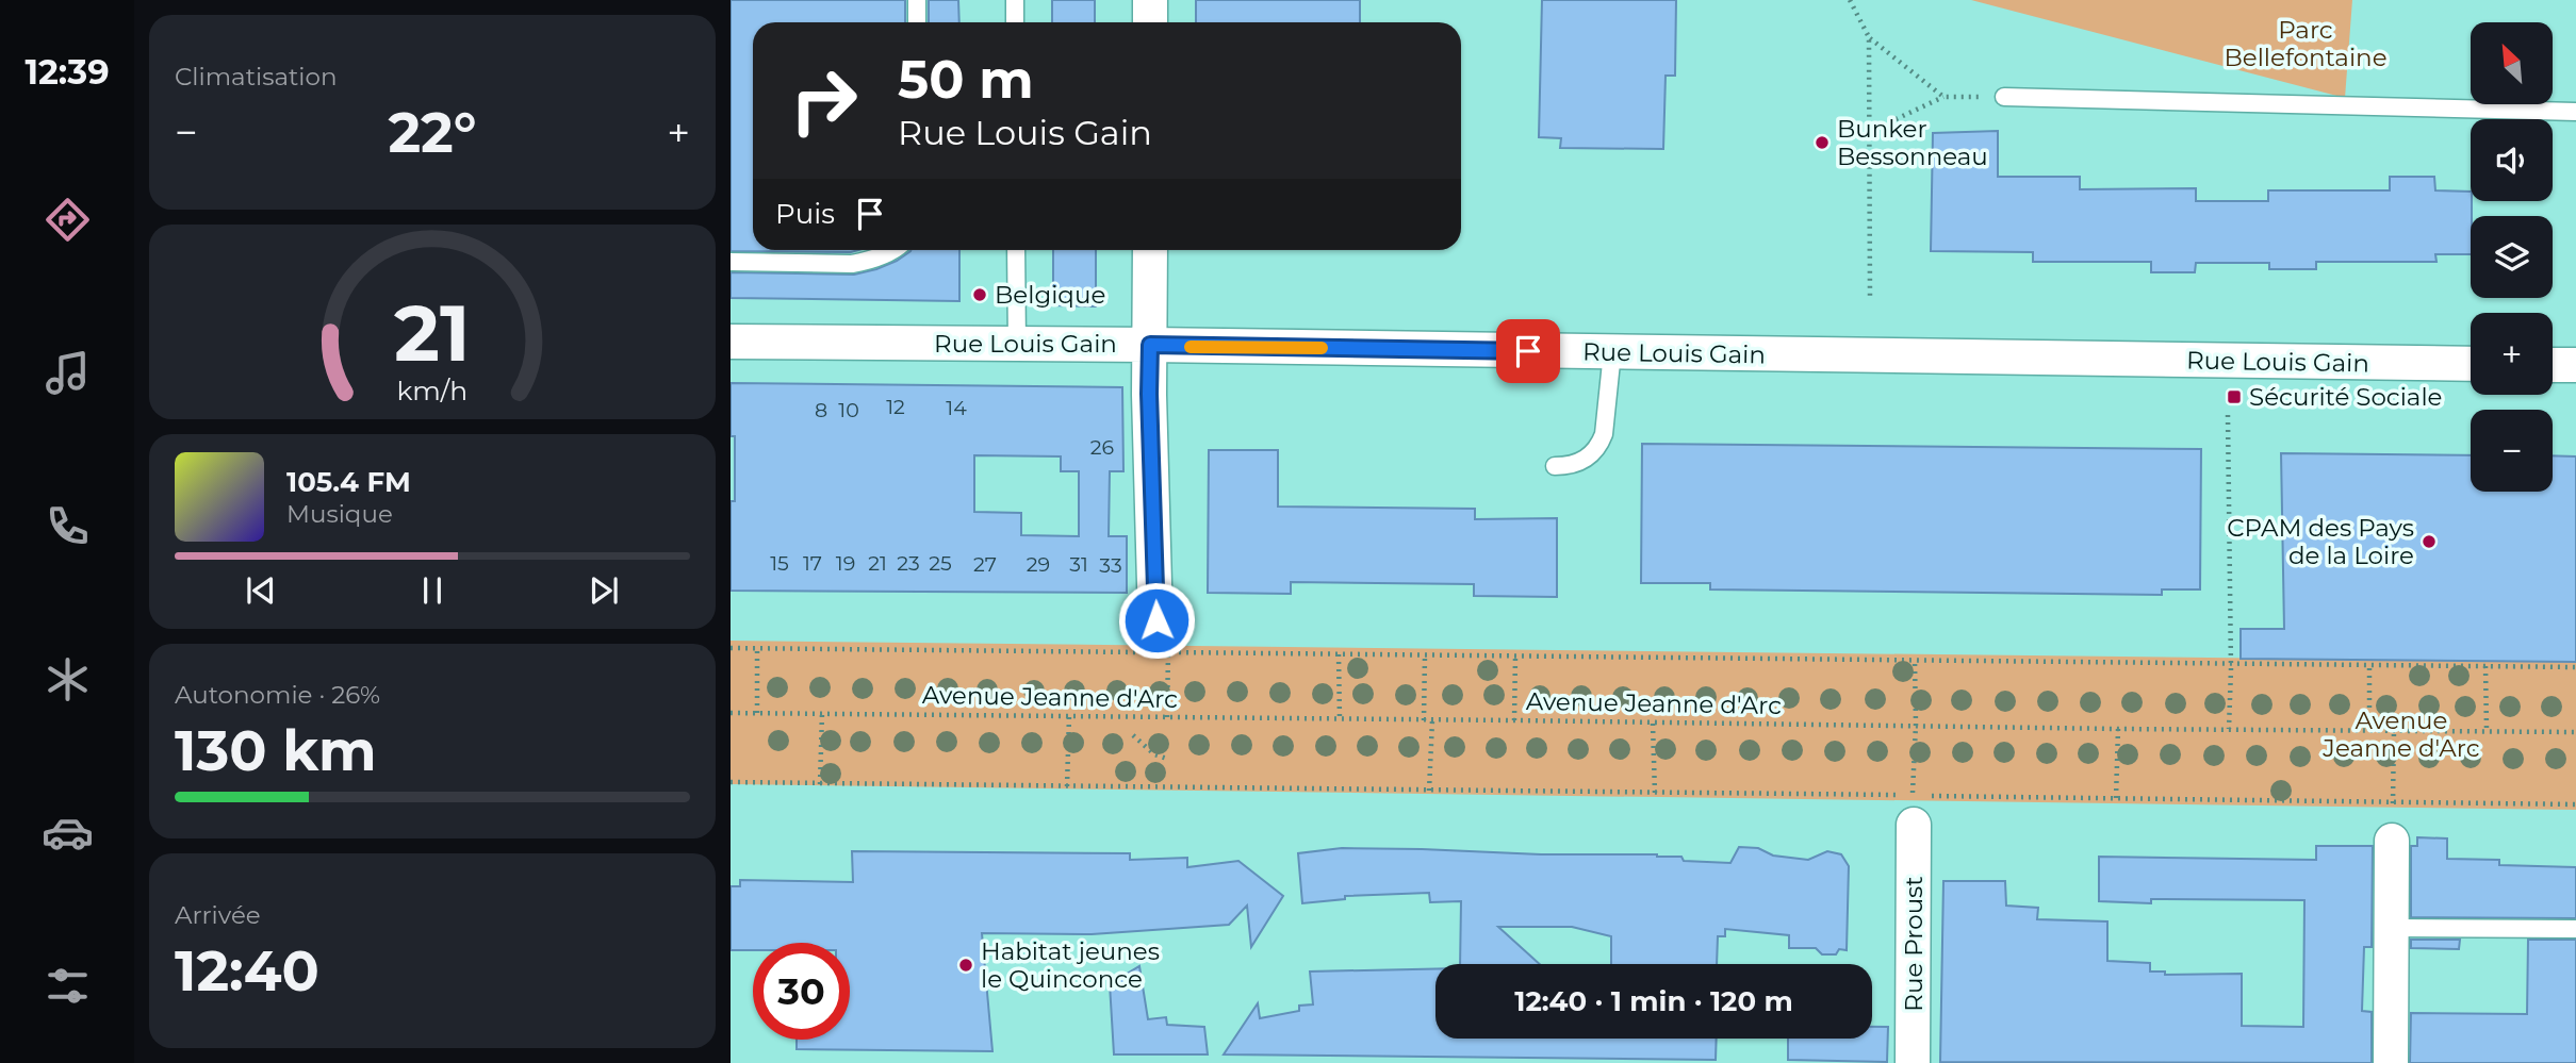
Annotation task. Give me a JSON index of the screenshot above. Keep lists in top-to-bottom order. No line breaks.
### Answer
{"streets":{"street":["Rue Louis Gain","Rue Proust"],"path":["Avenue Jeanne d'Arc"]},"parks":["Parc Bellefontaine","Avenue Jeanne d'Arc"],"places":{"other":["Bunker Bessonneau","Belgique","CPAM des Pays de la Loire","Habitat jeunes le Quinconce"],"transit":["Sécurité Sociale"]},"house_numbers":["12","14","8","10","26","15","17","19","21","23","25","27","29","31","33"],"north":"top left","page":{"tabs":"12:39","tile":["Climatisation",["Autonomie · 26%","130 km"],["Arrivée","12:40"]],"map_buttons":["+","−"],"turn":["50 m","Rue Louis Gain"],"heat":["−","22°","+"],"then":"Puis","song":["105.4 FM","Musique"],"limit":"30","trip":"12:40 · 1 min · 120 m","gauge":["21","km/h"]}}
